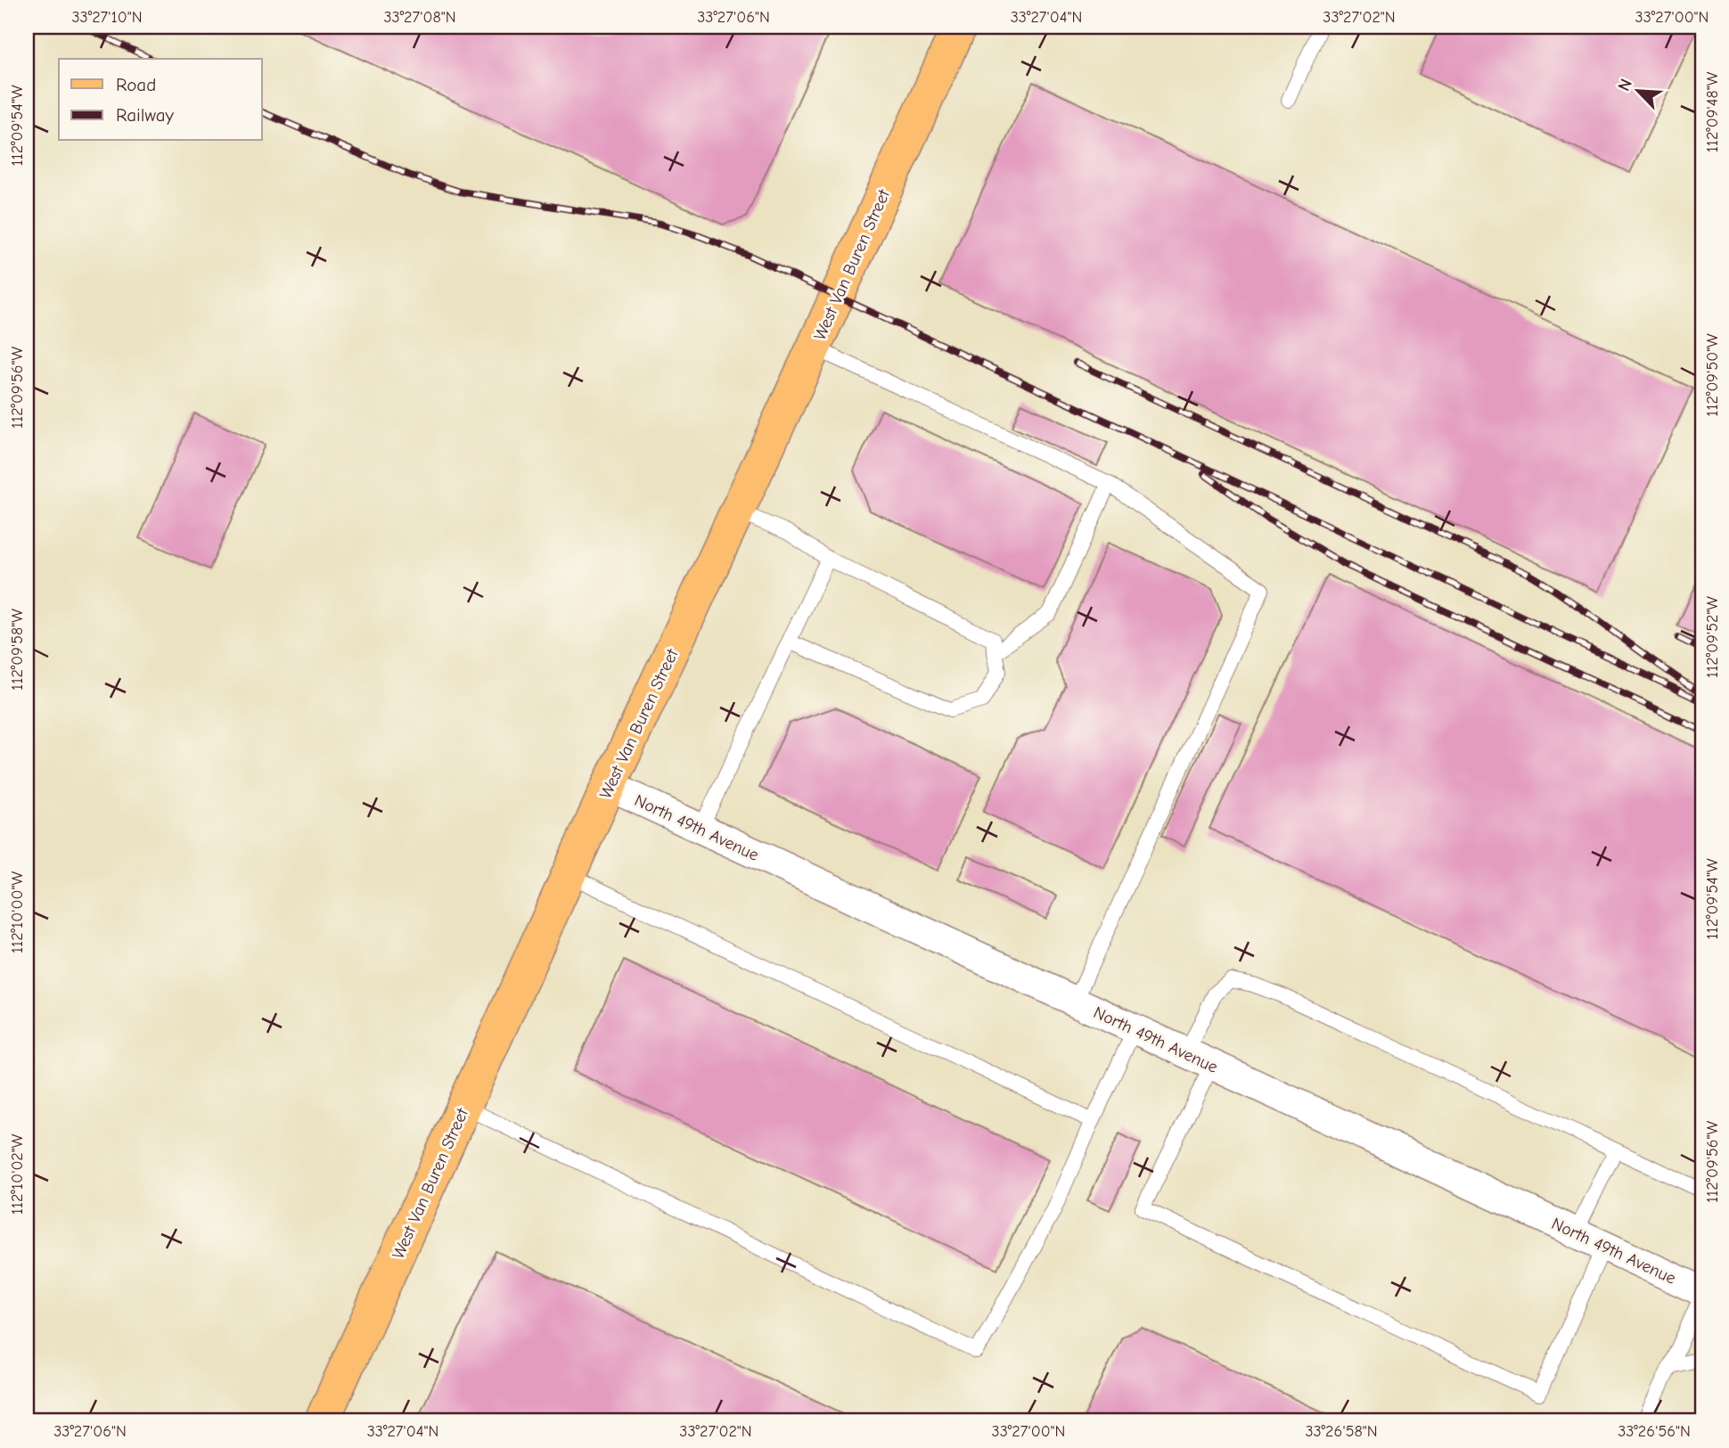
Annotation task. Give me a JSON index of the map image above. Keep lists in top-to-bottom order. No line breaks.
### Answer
{"streets":{"main road":["West Van Buren Street"],"street":["North 49th Avenue"]},"crossings":[["West Van Buren Street","North 49th Avenue"]],"legend":["Road","Railway"],"north":"top left","coordinates":["33°27'10\"N","33°27'08\"N","33°27'06\"N","33°27'04\"N","33°27'02\"N","33°27'00\"N","112°09'48\"W","112°09'54\"W","112°09'50\"W","112°09'56\"W","112°09'52\"W","112°09'58\"W","112°10'00\"W","112°10'02\"W","33°26'58\"N","33°26'56\"N"]}
